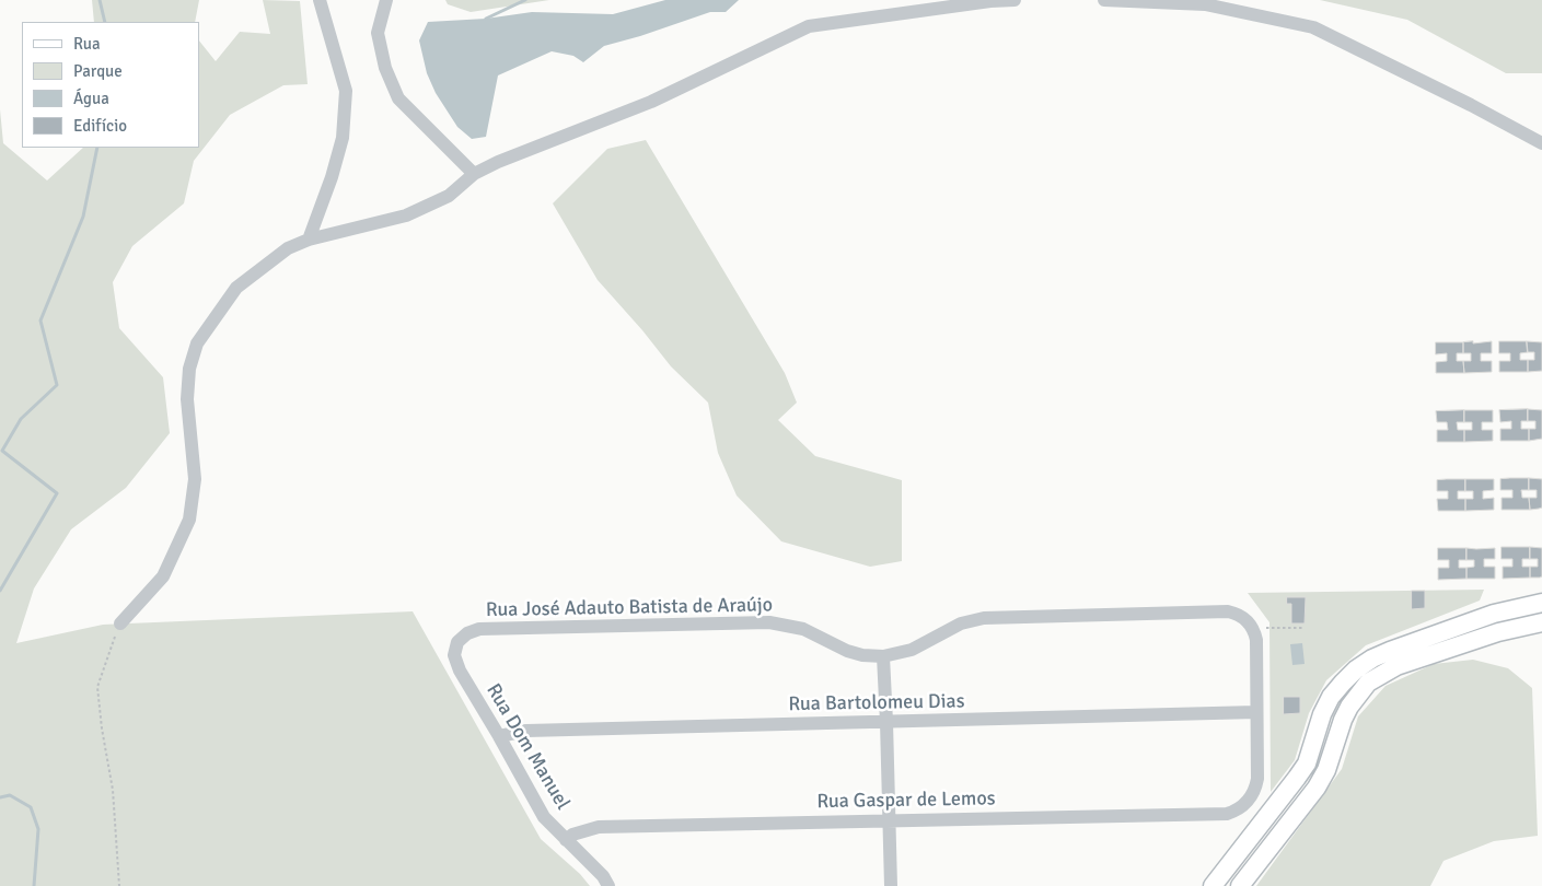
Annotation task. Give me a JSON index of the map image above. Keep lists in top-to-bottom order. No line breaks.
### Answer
{"streets":{"street":["Rua José Adauto Batista de Araújo","Rua Bartolomeu Dias","Rua Dom Manuel","Rua Gaspar de Lemos"]},"crossings":[["Rua José Adauto Batista de Araújo","Rua Dom Manuel"],["Rua Bartolomeu Dias","Rua Dom Manuel"],["Rua Bartolomeu Dias","Rua Gaspar de Lemos"],["Rua Dom Manuel","Rua Gaspar de Lemos"]],"legend":["Rua","Parque","Água","Edifício"]}
